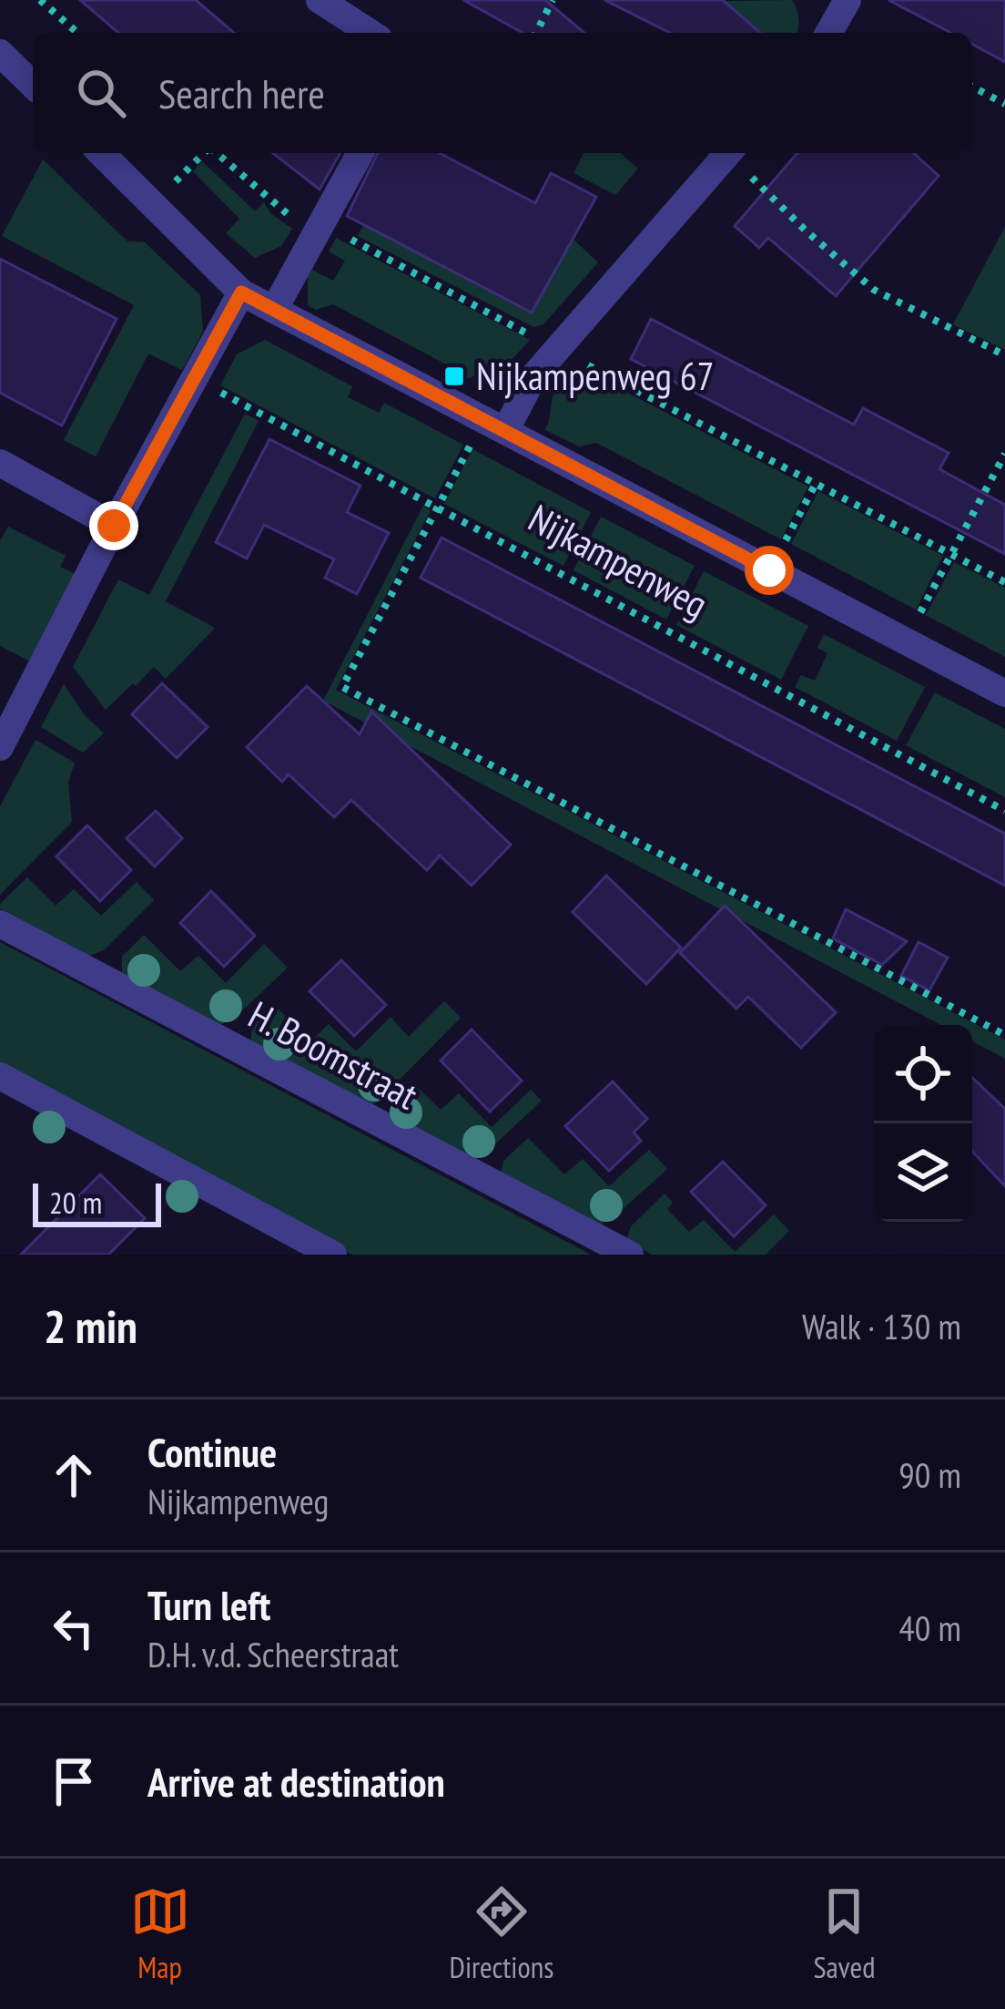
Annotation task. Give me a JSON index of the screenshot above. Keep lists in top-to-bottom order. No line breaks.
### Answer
{"streets":{"street":["Nijkampenweg","H. Boomstraat"]},"places":{"transit":["Nijkampenweg 67"]},"scale_bar":"20 m","page":{"search":"Search here","scale":"20 m","heading":["2 min","Walk · 130 m"],"list":[["Continue","Nijkampenweg","90 m"],["Turn left","D.H. v.d. Scheerstraat","40 m"],"Arrive at destination"],"nav":["Map","Directions","Saved"]}}
